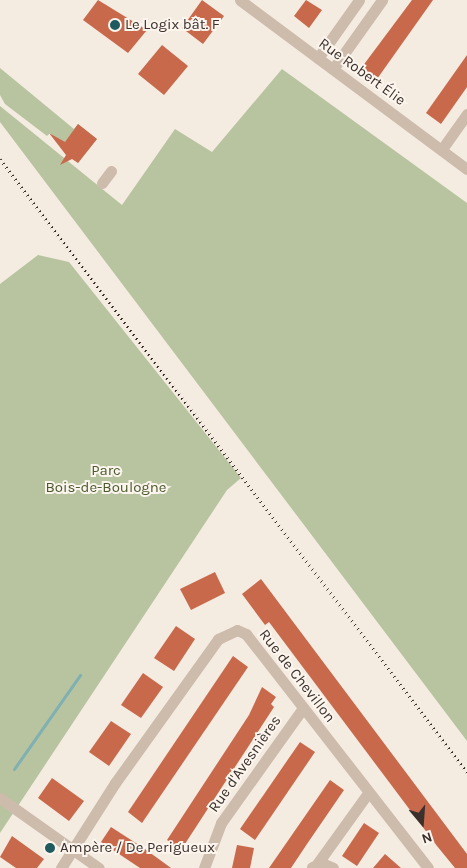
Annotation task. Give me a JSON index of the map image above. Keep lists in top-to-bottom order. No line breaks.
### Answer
{"streets":{"street":["Rue Robert Élie","Rue de Chevillon","Rue d'Avesnières"]},"crossings":[["Rue de Chevillon","Rue d'Avesnières"]],"parks":["Parc Bois-de-Boulogne"],"places":["Le Logix bât. F","Ampère / De Perigueux"],"north":"bottom"}
